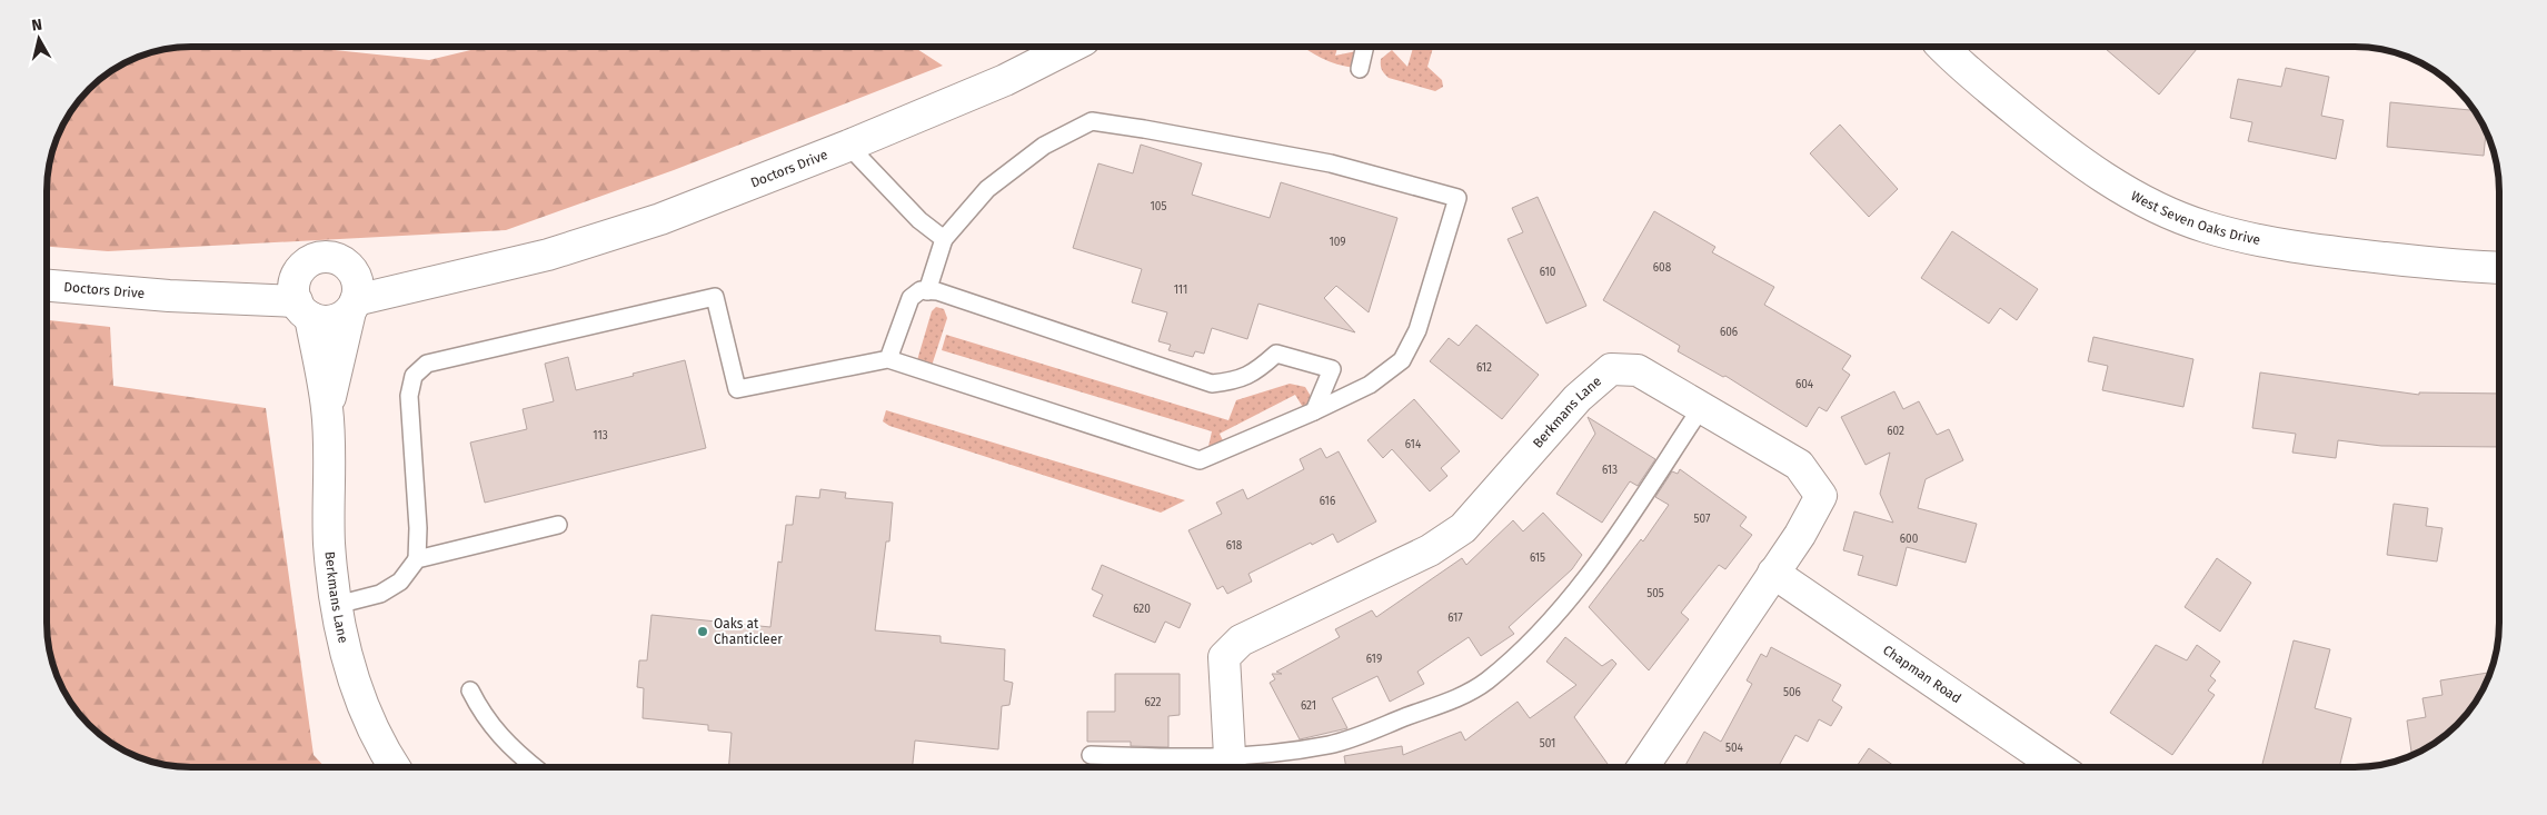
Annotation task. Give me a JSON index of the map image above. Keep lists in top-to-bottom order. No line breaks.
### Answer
{"streets":{"street":["Doctors Drive","West Seven Oaks Drive","Berkmans Lane","Chapman Road"]},"crossings":[["Doctors Drive","Berkmans Lane"],["Berkmans Lane","Chapman Road"]],"places":["Oaks at Chanticleer"],"house_numbers":["105","109","608","610","111","606","612","604","602","113","614","613","616","507","600","618","615","505","620","617","619","506","622","621","501","504"],"north":"top"}
